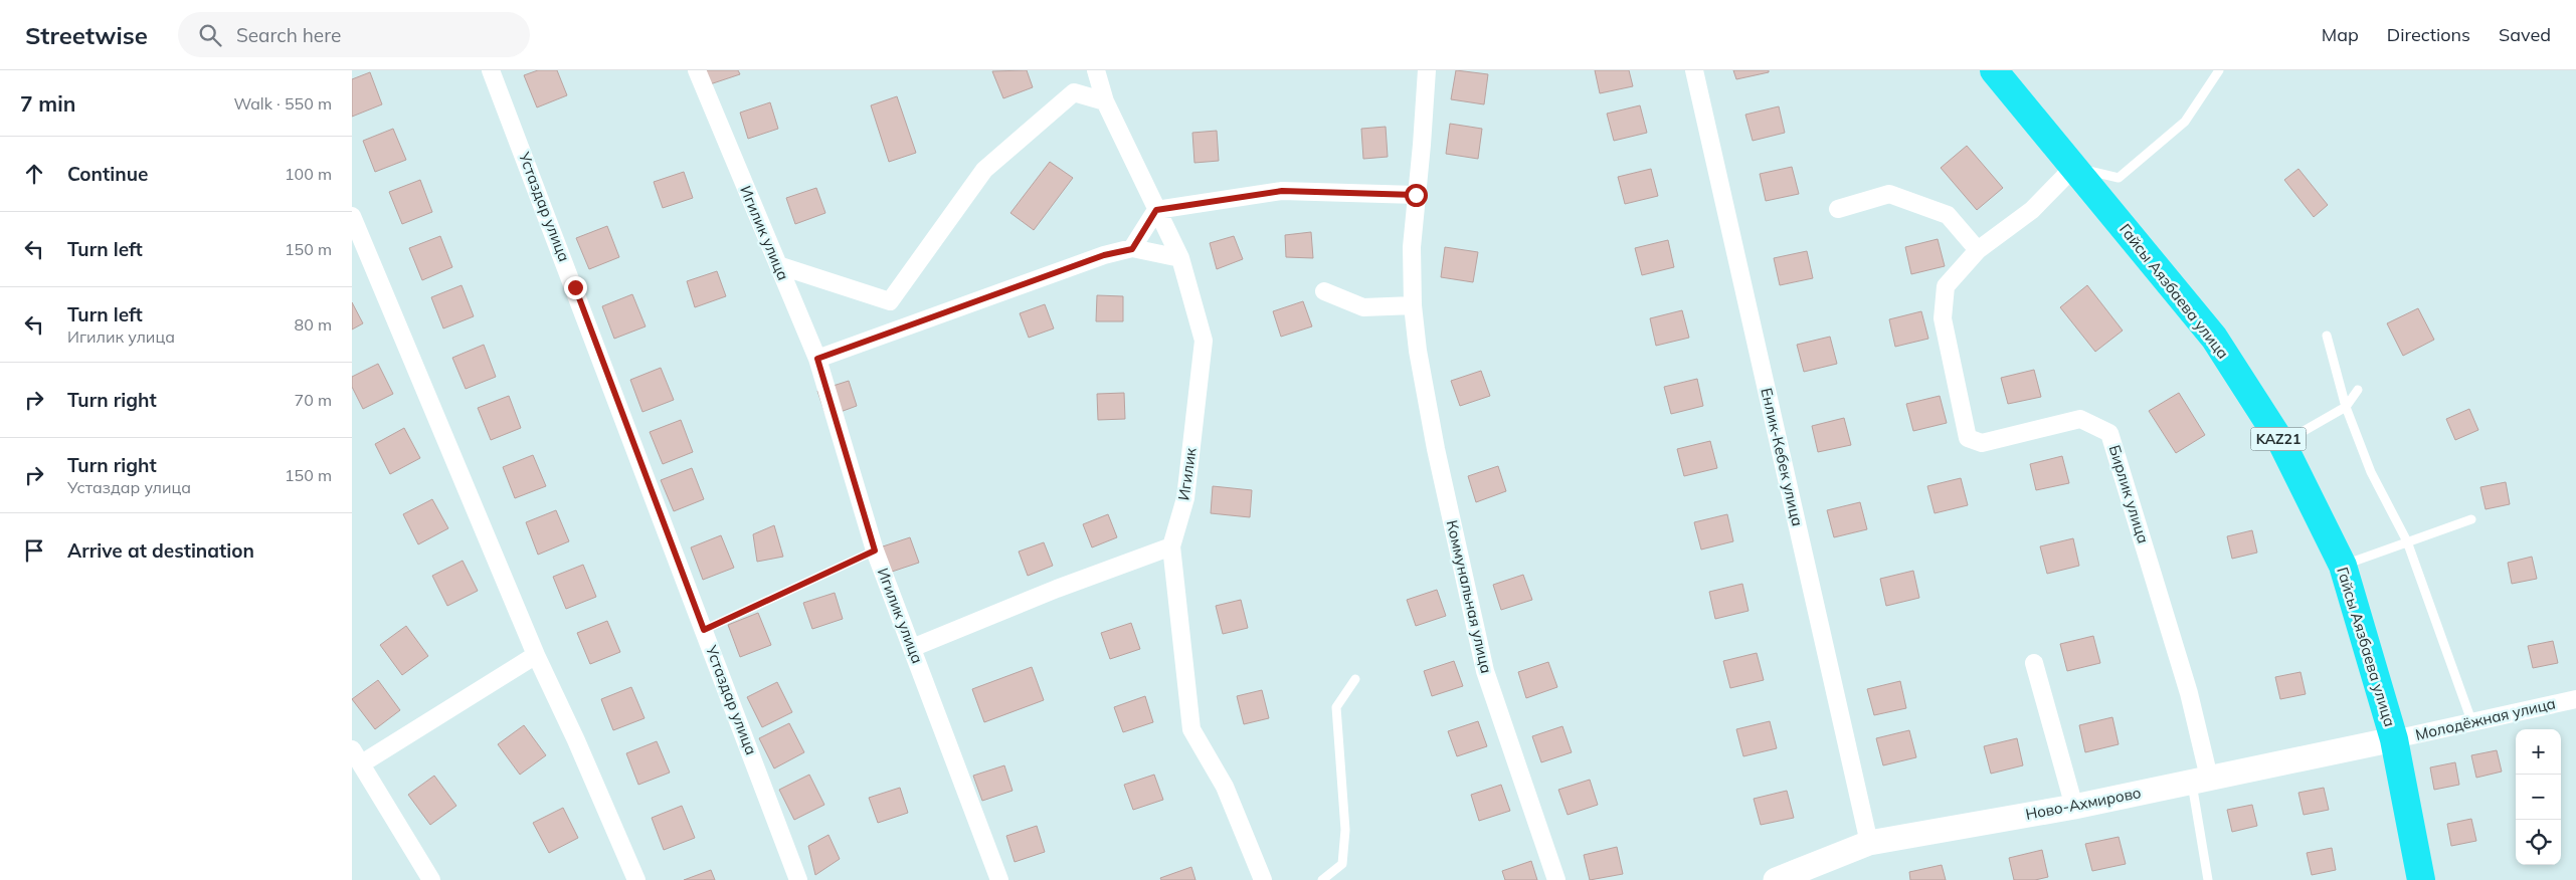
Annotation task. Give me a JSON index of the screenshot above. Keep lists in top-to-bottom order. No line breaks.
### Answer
{"streets":{"highway":["Гайсы Аязбаева улица","KAZ21"],"street":["Устаздар улица","Игилик улица","Енлик-Кебек улица","Игилик","Бирлик улица","Коммунальная улица","Молодёжная улица","Ново-Ахмирово"]},"crossings":[["Гайсы Аязбаева улица","Бирлик улица"],["Гайсы Аязбаева улица","Молодёжная улица"],["Гайсы Аязбаева улица","Ново-Ахмирово"],["Енлик-Кебек улица","Ново-Ахмирово"],["Бирлик улица","Ново-Ахмирово"],["Молодёжная улица","Ново-Ахмирово"]],"page":{"header":"Streetwise","search":"Search here","nav":["Map","Directions","Saved"],"heading":["7 min","Walk · 550 m"],"list":[["Continue","100 m"],["Turn left","150 m"],["Turn left","Игилик улица","80 m"],["Turn right","70 m"],["Turn right","Устаздар улица","150 m"],"Arrive at destination"],"map_buttons":["+","−"]}}
